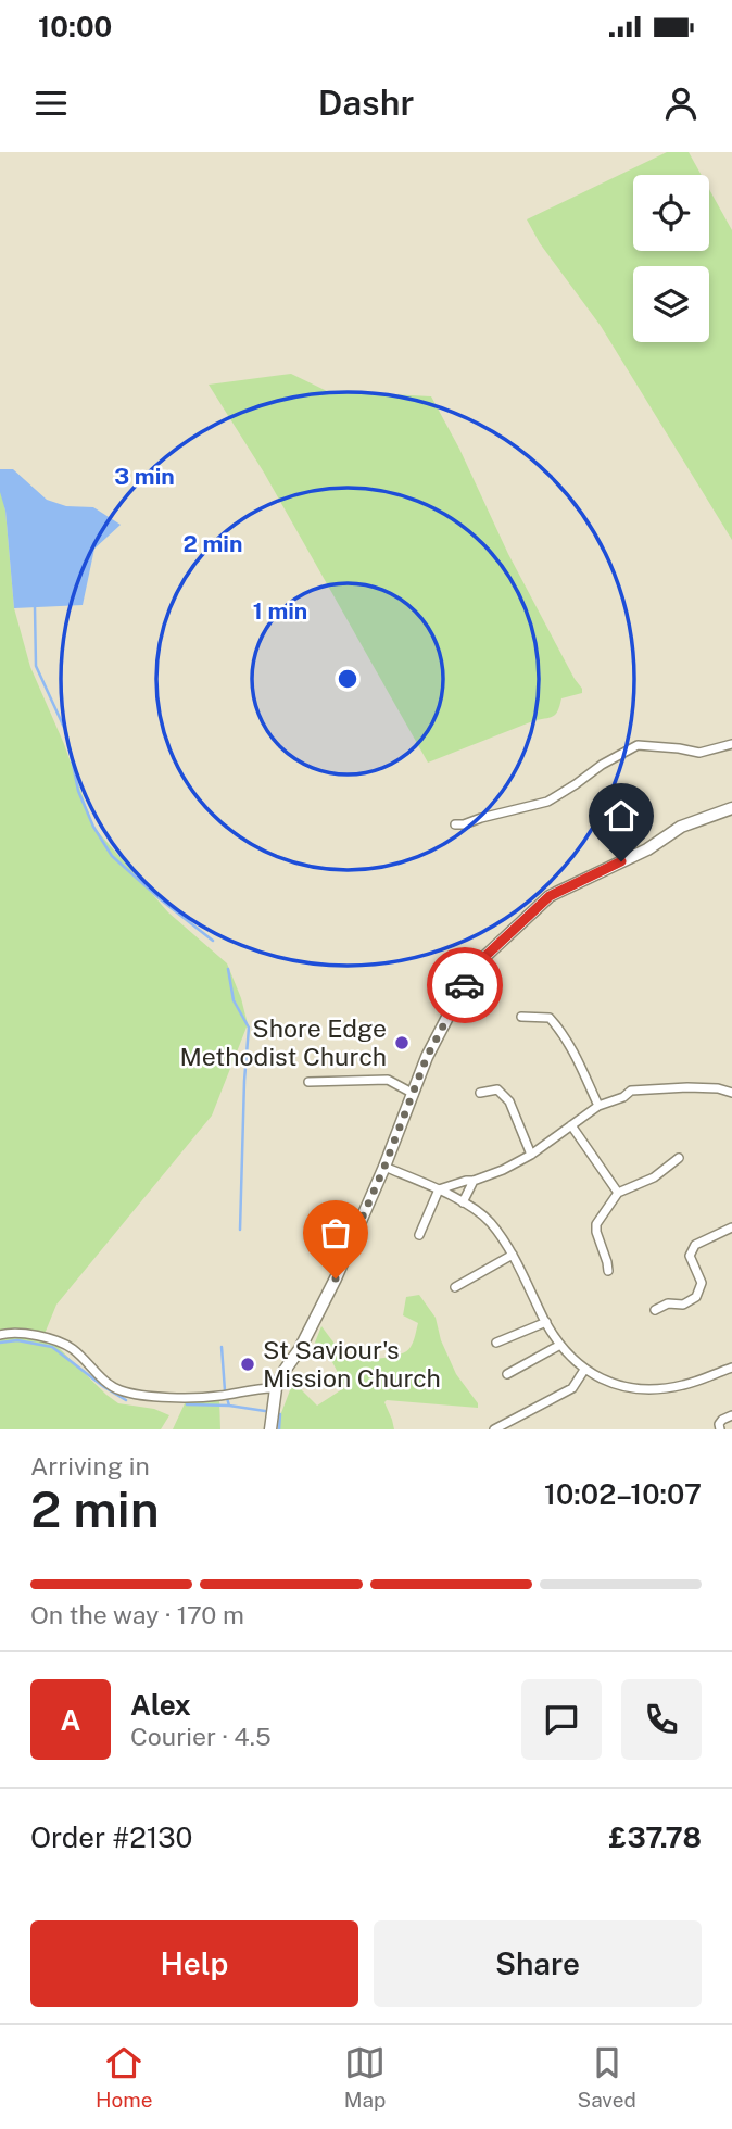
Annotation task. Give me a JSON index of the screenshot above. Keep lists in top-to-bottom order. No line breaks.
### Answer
{"places":["Shore Edge Methodist Church","St Saviour's Mission Church"],"page":{"status":"10:00","header":"Dashr","heading":["2 min","Arriving in","10:02–10:07"],"panel":["Alex","Courier · 4.5","Order #2130","£37.78"],"bar":"On the way · 170 m","round":"A","buttons":["Help","Share"],"tabs":["Home","Map","Saved"]},"rings":["3 min","2 min","1 min"]}
